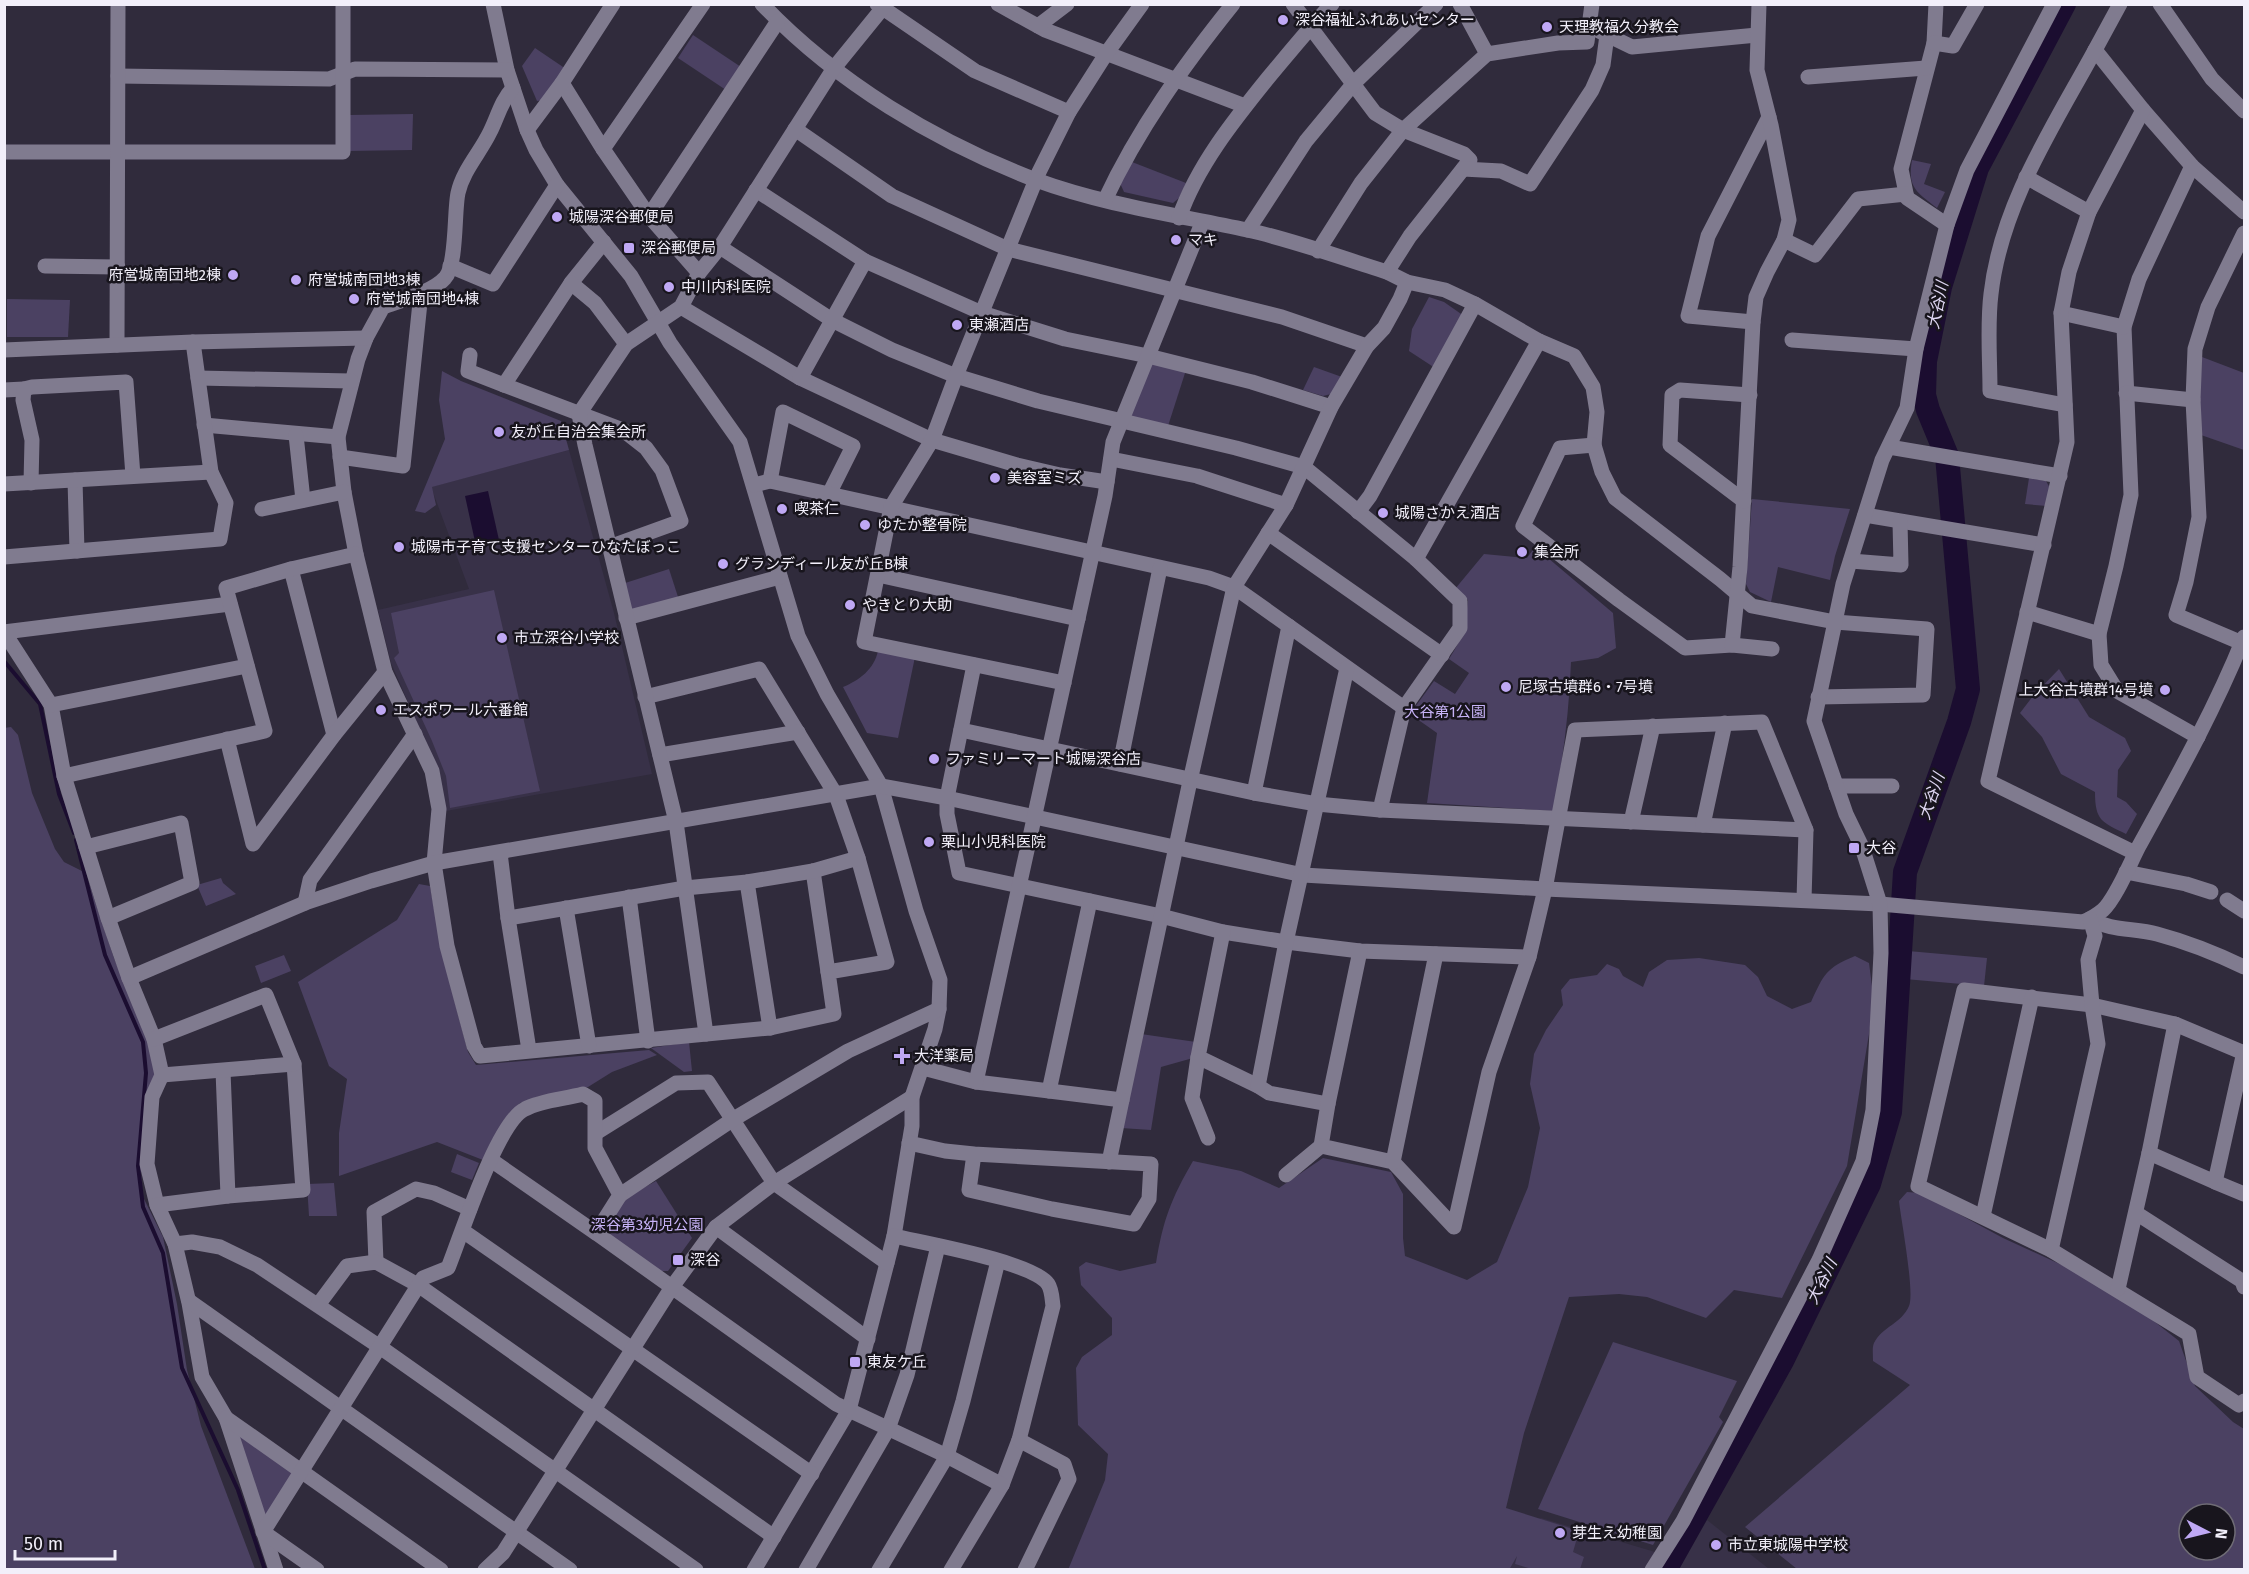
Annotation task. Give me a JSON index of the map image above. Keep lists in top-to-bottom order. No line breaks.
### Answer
{"water":["大谷川"],"parks":["大谷第1公園","深谷第3幼児公園"],"places":{"other":["深谷福祉ふれあいセンター","天理教福久分教会","城陽深谷郵便局","マキ","府営城南団地2棟","府営城南団地3棟","中川内科医院","府営城南団地4棟","東瀬酒店","友が丘自治会集会所","美容室ミズ","喫茶仁","城陽さかえ酒店","ゆたか整骨院","城陽市子育て支援センターひなたぼっこ","集会所","グランディール友が丘B棟","やきとり大助","市立深谷小学校","尼塚古墳群6・7号墳","上大谷古墳群14号墳","エスポワール六番館","ファミリーマート城陽深谷店","栗山小児科医院","芽生え幼稚園","市立東城陽中学校"],"transit":["深谷郵便局","大谷","深谷","東友ケ丘"],"health":["大洋薬局"]},"scale_bar":"50 m","north":"right"}
